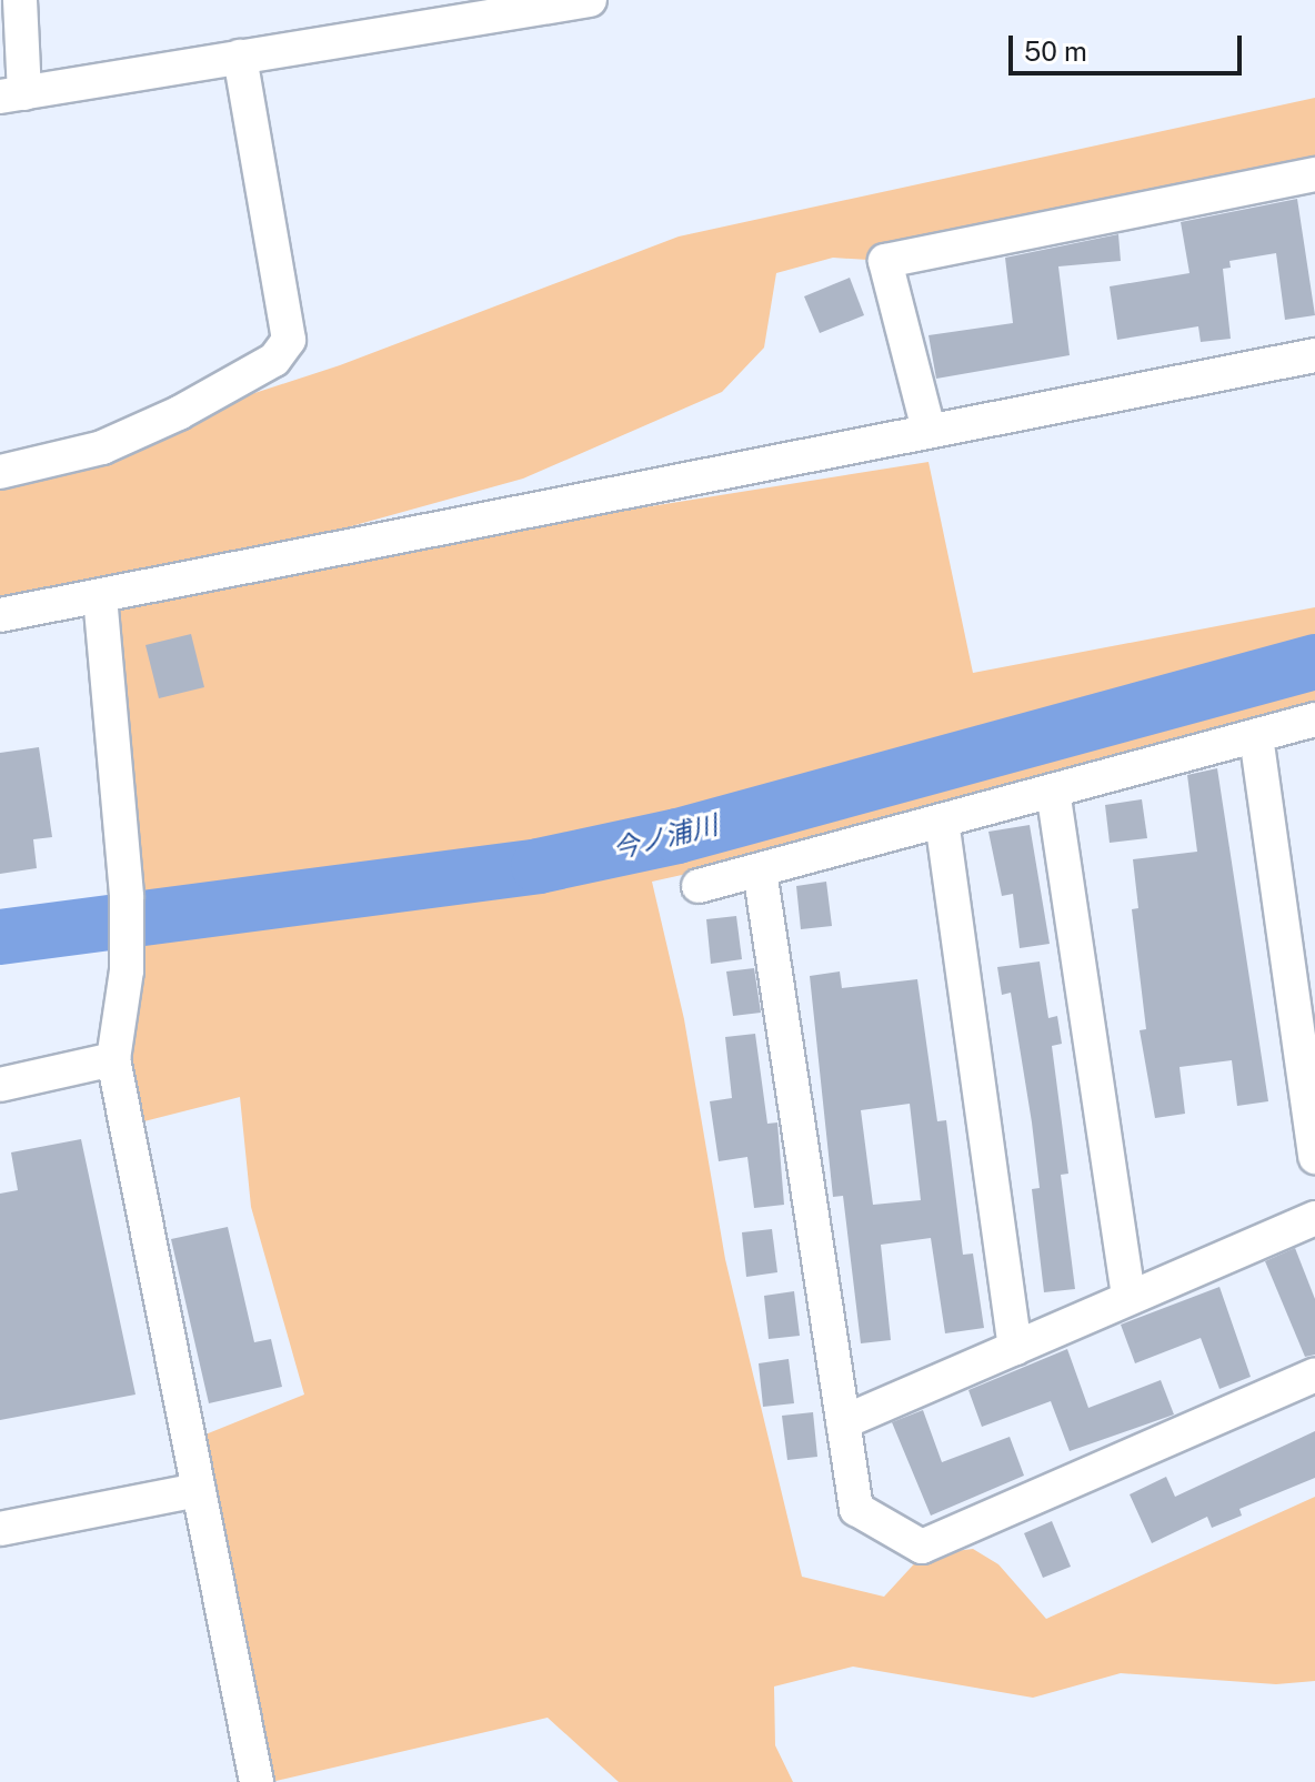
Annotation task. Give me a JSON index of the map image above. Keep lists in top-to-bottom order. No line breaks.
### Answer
{"water":["今ノ浦川"],"scale_bar":"50 m"}
